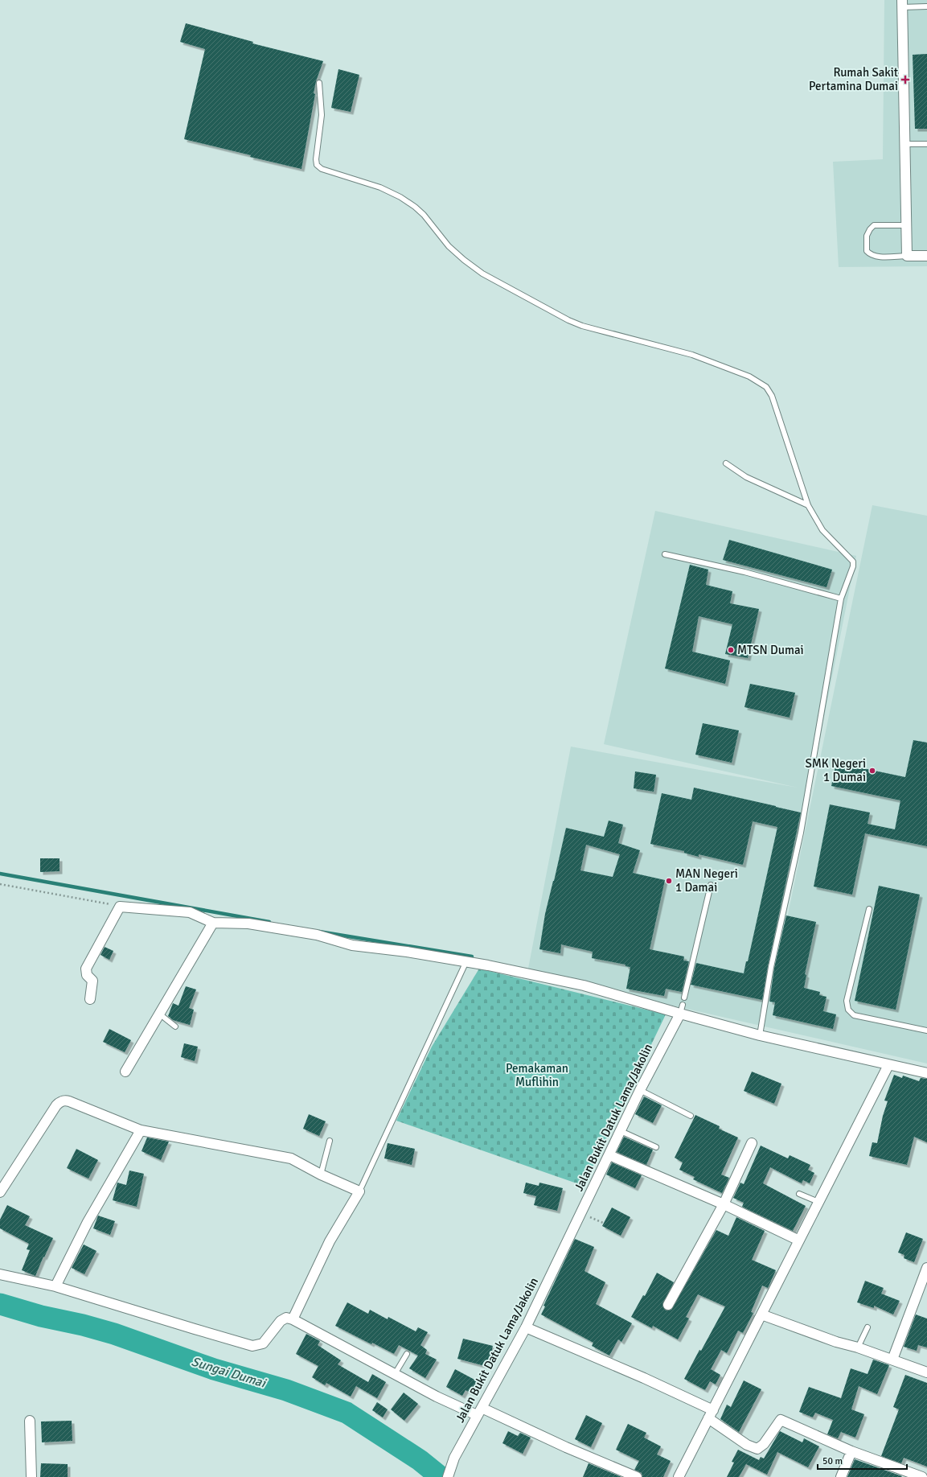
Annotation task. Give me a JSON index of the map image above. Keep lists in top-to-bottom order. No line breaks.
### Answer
{"streets":{"street":["Jalan Bukit Datuk Lama/Jakolin"]},"water":["Sungai Dumai"],"parks":["Pemakaman Muflihin"],"places":{"health":["Rumah Sakit Pertamina Dumai"],"other":["MTSN Dumai","SMK Negeri 1 Dumai","MAN Negeri 1 Damai"]},"scale_bar":"50 m"}
